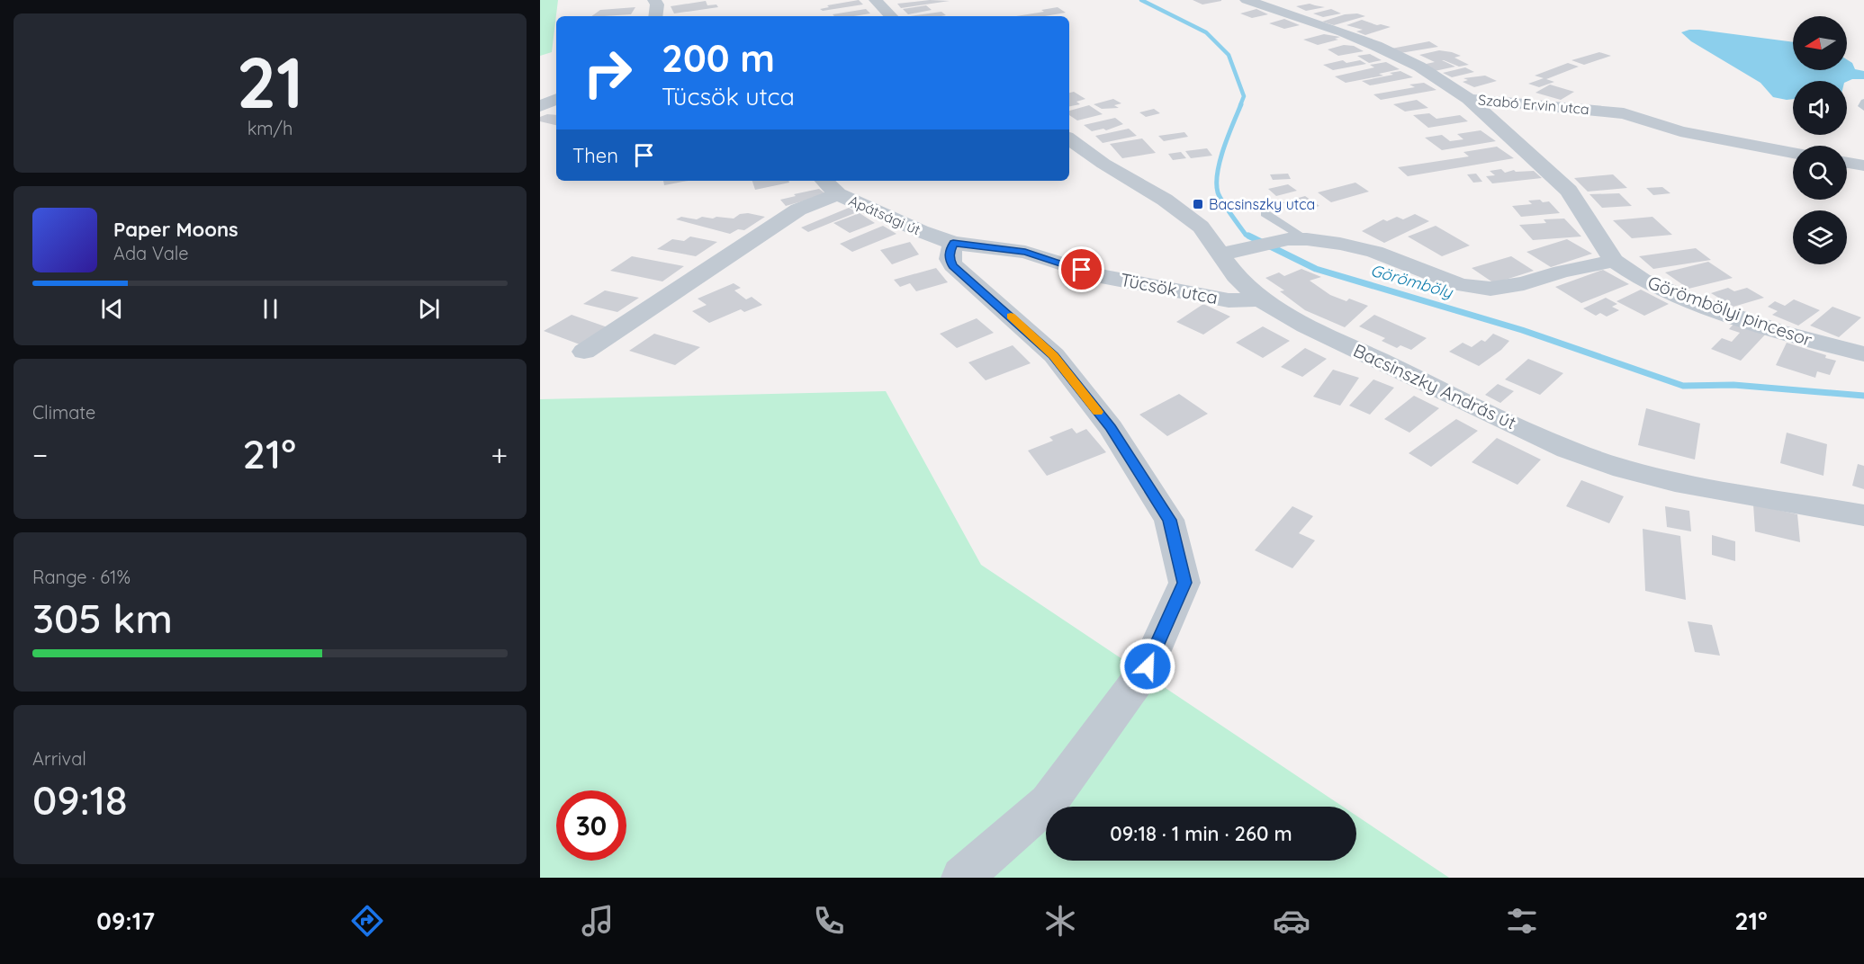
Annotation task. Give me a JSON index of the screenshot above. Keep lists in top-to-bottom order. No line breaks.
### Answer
{"streets":{"street":["Szabó Ervin utca","Apátsági út","Tücsök utca","Görömbölyi pincesor","Bacsinszky András út"]},"crossings":[["Apátsági út","Tücsök utca"],["Tücsök utca","Bacsinszky András út"]],"water":["Görömböly"],"places":{"transit":["Bacsinszky utca"]},"north":"left","page":{"tile":[["21","km/h"],"Climate",["Range · 61%","305 km"],["Arrival","09:18"]],"turn":["200 m","Tücsök utca"],"then":"Then","song":["Paper Moons","Ada Vale"],"heat":["−","21°","+"],"limit":"30","trip":"09:18 · 1 min · 260 m","tabs":["09:17","21°"]}}
